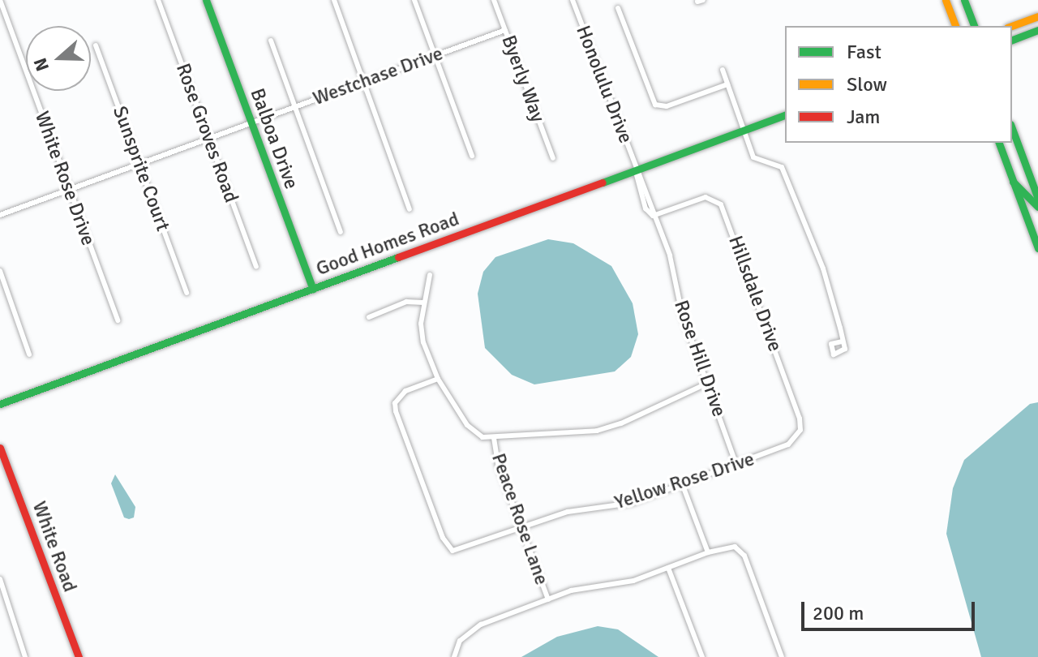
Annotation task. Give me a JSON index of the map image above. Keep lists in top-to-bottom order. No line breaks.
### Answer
{"streets":{"main road":["Balboa Drive","Good Homes Road","White Road"],"street":["Westchase Drive","Byerly Way","Honolulu Drive","Rose Groves Road","Sunsprite Court","White Rose Drive","Hillsdale Drive","Rose Hill Drive","Yellow Rose Drive","Peace Rose Lane"]},"crossings":[["Westchase Drive","Byerly Way"],["Westchase Drive","Rose Groves Road"],["Westchase Drive","Balboa Drive"],["Westchase Drive","Sunsprite Court"],["Westchase Drive","White Rose Drive"],["Honolulu Drive","Good Homes Road"],["Honolulu Drive","Rose Hill Drive"],["Balboa Drive","Good Homes Road"],["Good Homes Road","Rose Hill Drive"],["Hillsdale Drive","Rose Hill Drive"],["Hillsdale Drive","Yellow Rose Drive"],["Rose Hill Drive","Yellow Rose Drive"],["Yellow Rose Drive","Peace Rose Lane"]],"legend":["Fast","Slow","Jam"],"scale_bar":"200 m","north":"left"}
